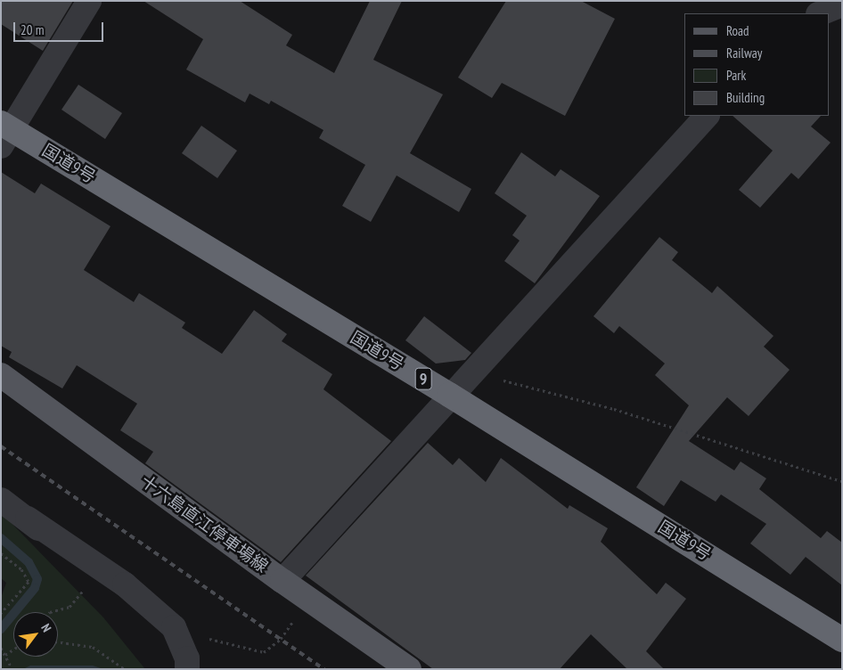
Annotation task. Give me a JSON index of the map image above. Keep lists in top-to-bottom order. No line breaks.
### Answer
{"streets":{"highway":["国道9号","9"],"main road":["十六島直江停車場線"]},"legend":["Road","Railway","Park","Building"],"scale_bar":"20 m","north":"top right"}
